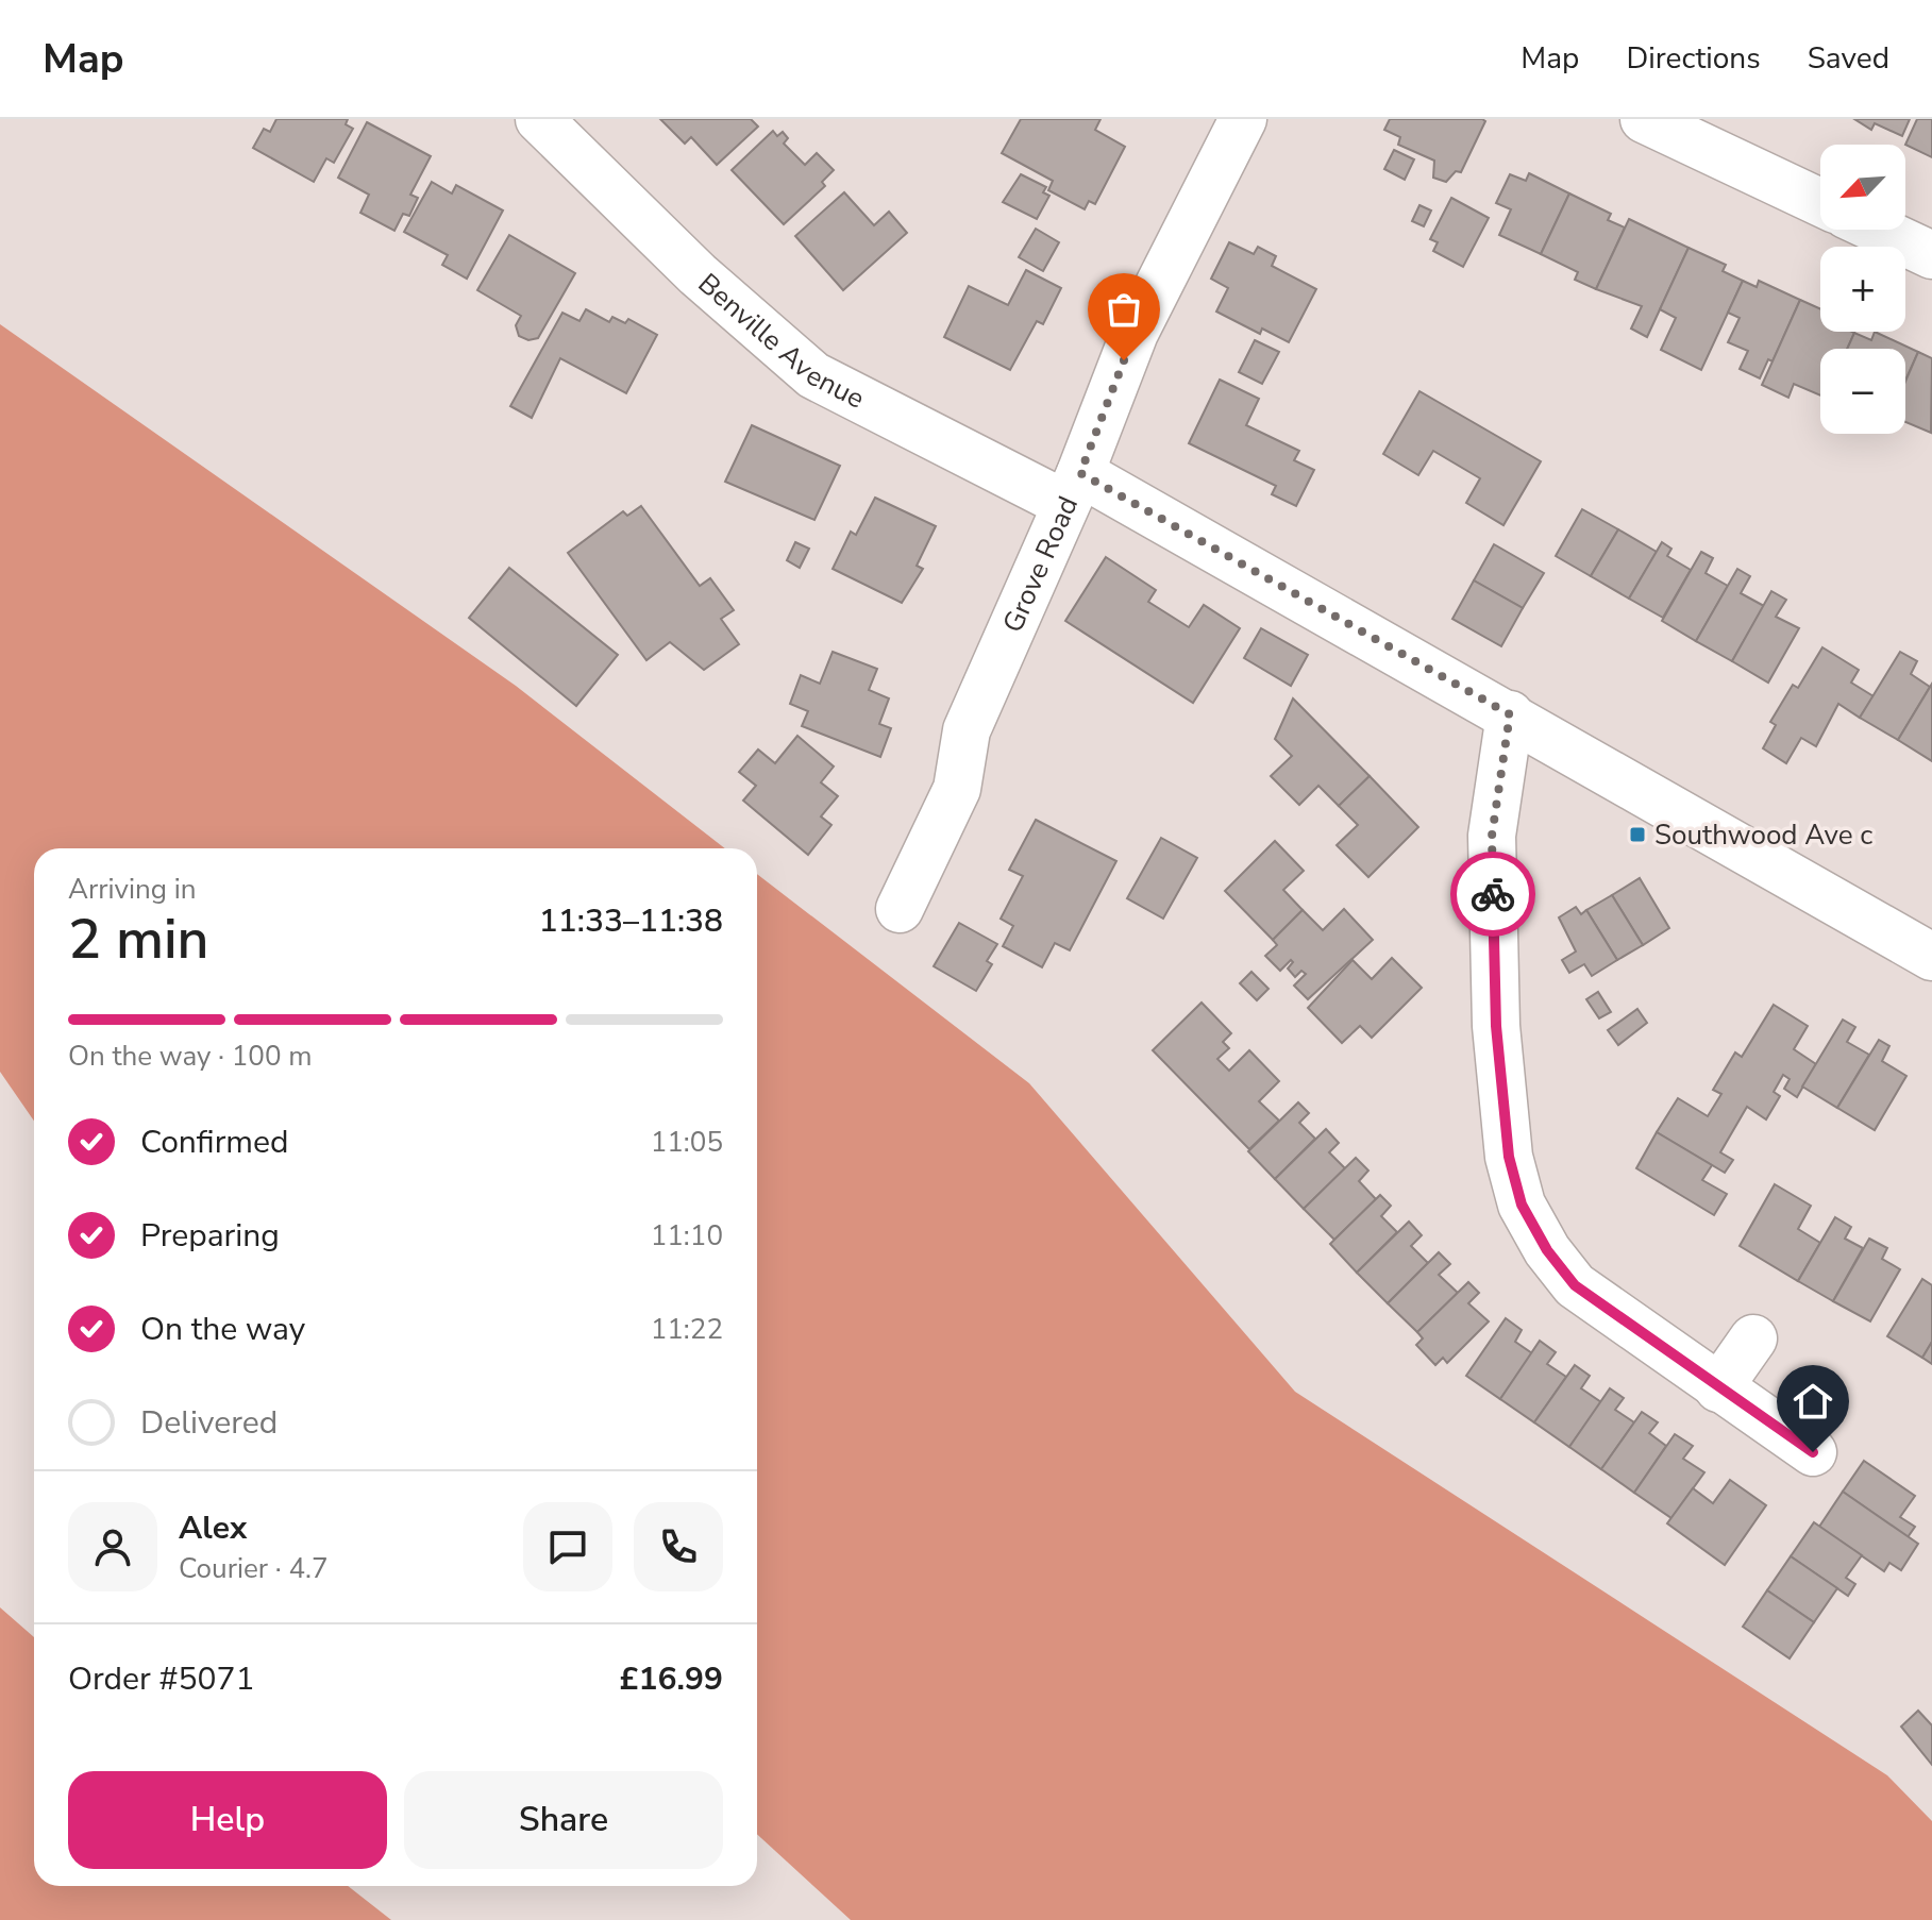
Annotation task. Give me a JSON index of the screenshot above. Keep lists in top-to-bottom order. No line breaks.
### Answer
{"streets":{"street":["Benville Avenue","Grove Road"]},"crossings":[["Benville Avenue","Grove Road"]],"places":{"transit":["Southwood Ave c"]},"north":"bottom left","page":{"header":"Map","nav":["Map","Directions","Saved"],"map_buttons":["+","−"],"heading":["2 min","Arriving in","11:33–11:38"],"panel":["Alex","Courier · 4.7","Order #5071","£16.99"],"bar":"On the way · 100 m","list":[["Confirmed","11:05"],["Preparing","11:10"],["On the way","11:22"],"Delivered"],"buttons":["Help","Share"]}}
